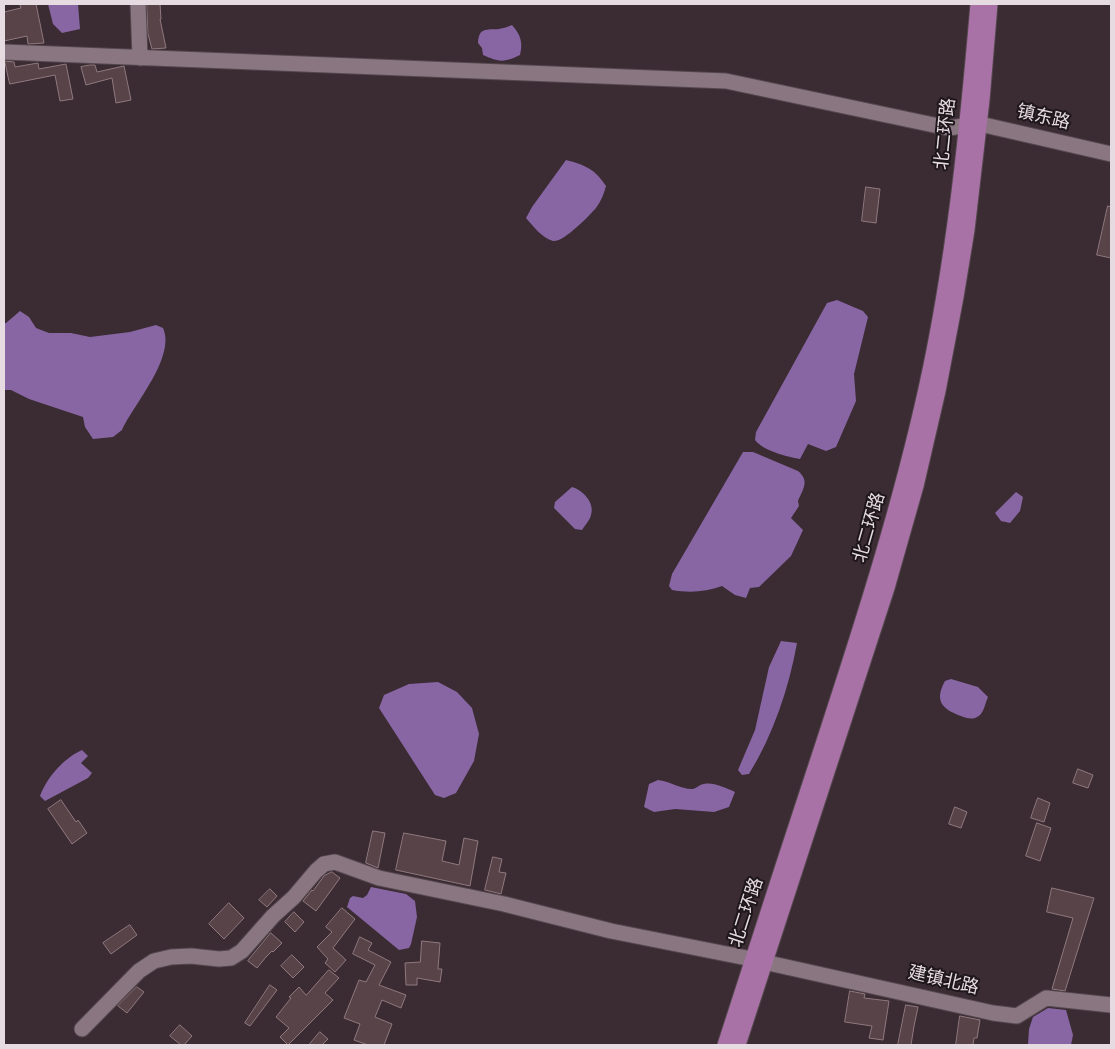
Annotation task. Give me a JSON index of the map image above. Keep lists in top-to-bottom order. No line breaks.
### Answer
{"streets":{"main road":["北二环路"],"street":["镇东路","建镇北路"]},"crossings":[["镇东路","北二环路"],["北二环路","建镇北路"]]}
